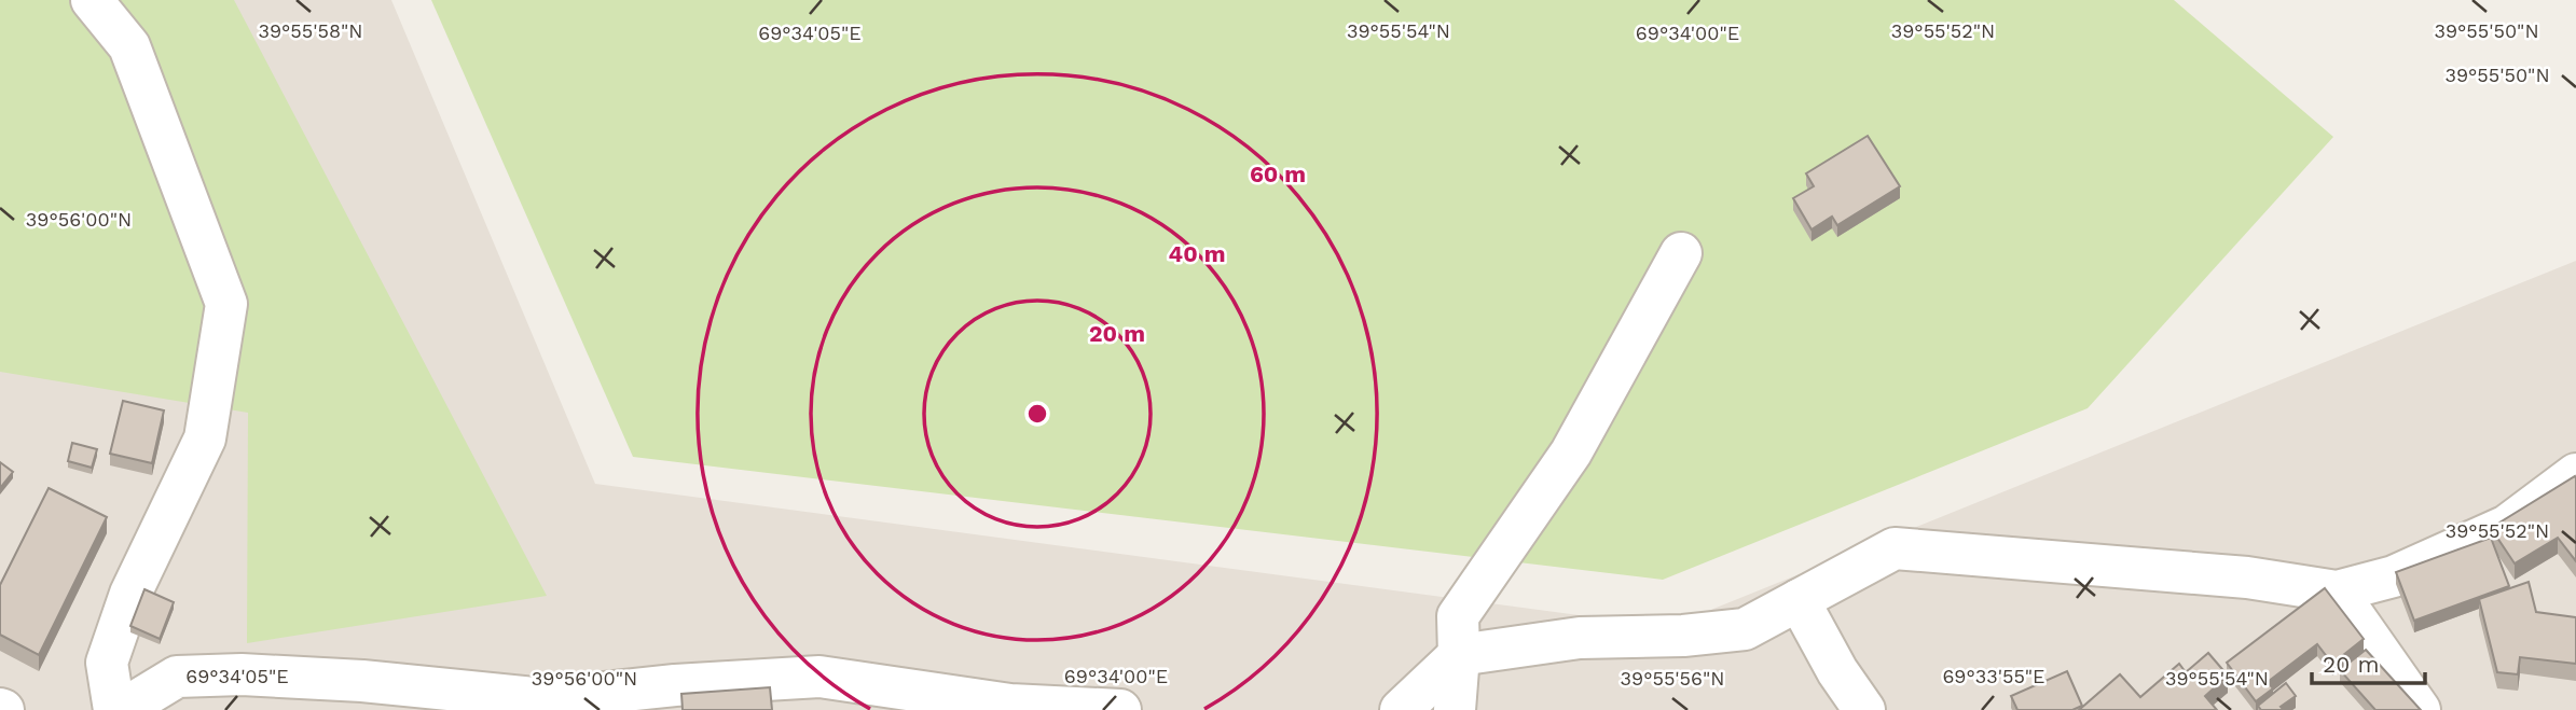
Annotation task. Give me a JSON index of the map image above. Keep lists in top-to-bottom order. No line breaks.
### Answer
{"scale_bar":"20 m","coordinates":["39°55'58\"N","39°55'54\"N","39°55'52\"N","39°55'50\"N","69°34'05\"E","69°34'00\"E","39°56'00\"N","69°33'55\"E","39°55'56\"N"],"rings":["60 m","40 m","20 m"]}
